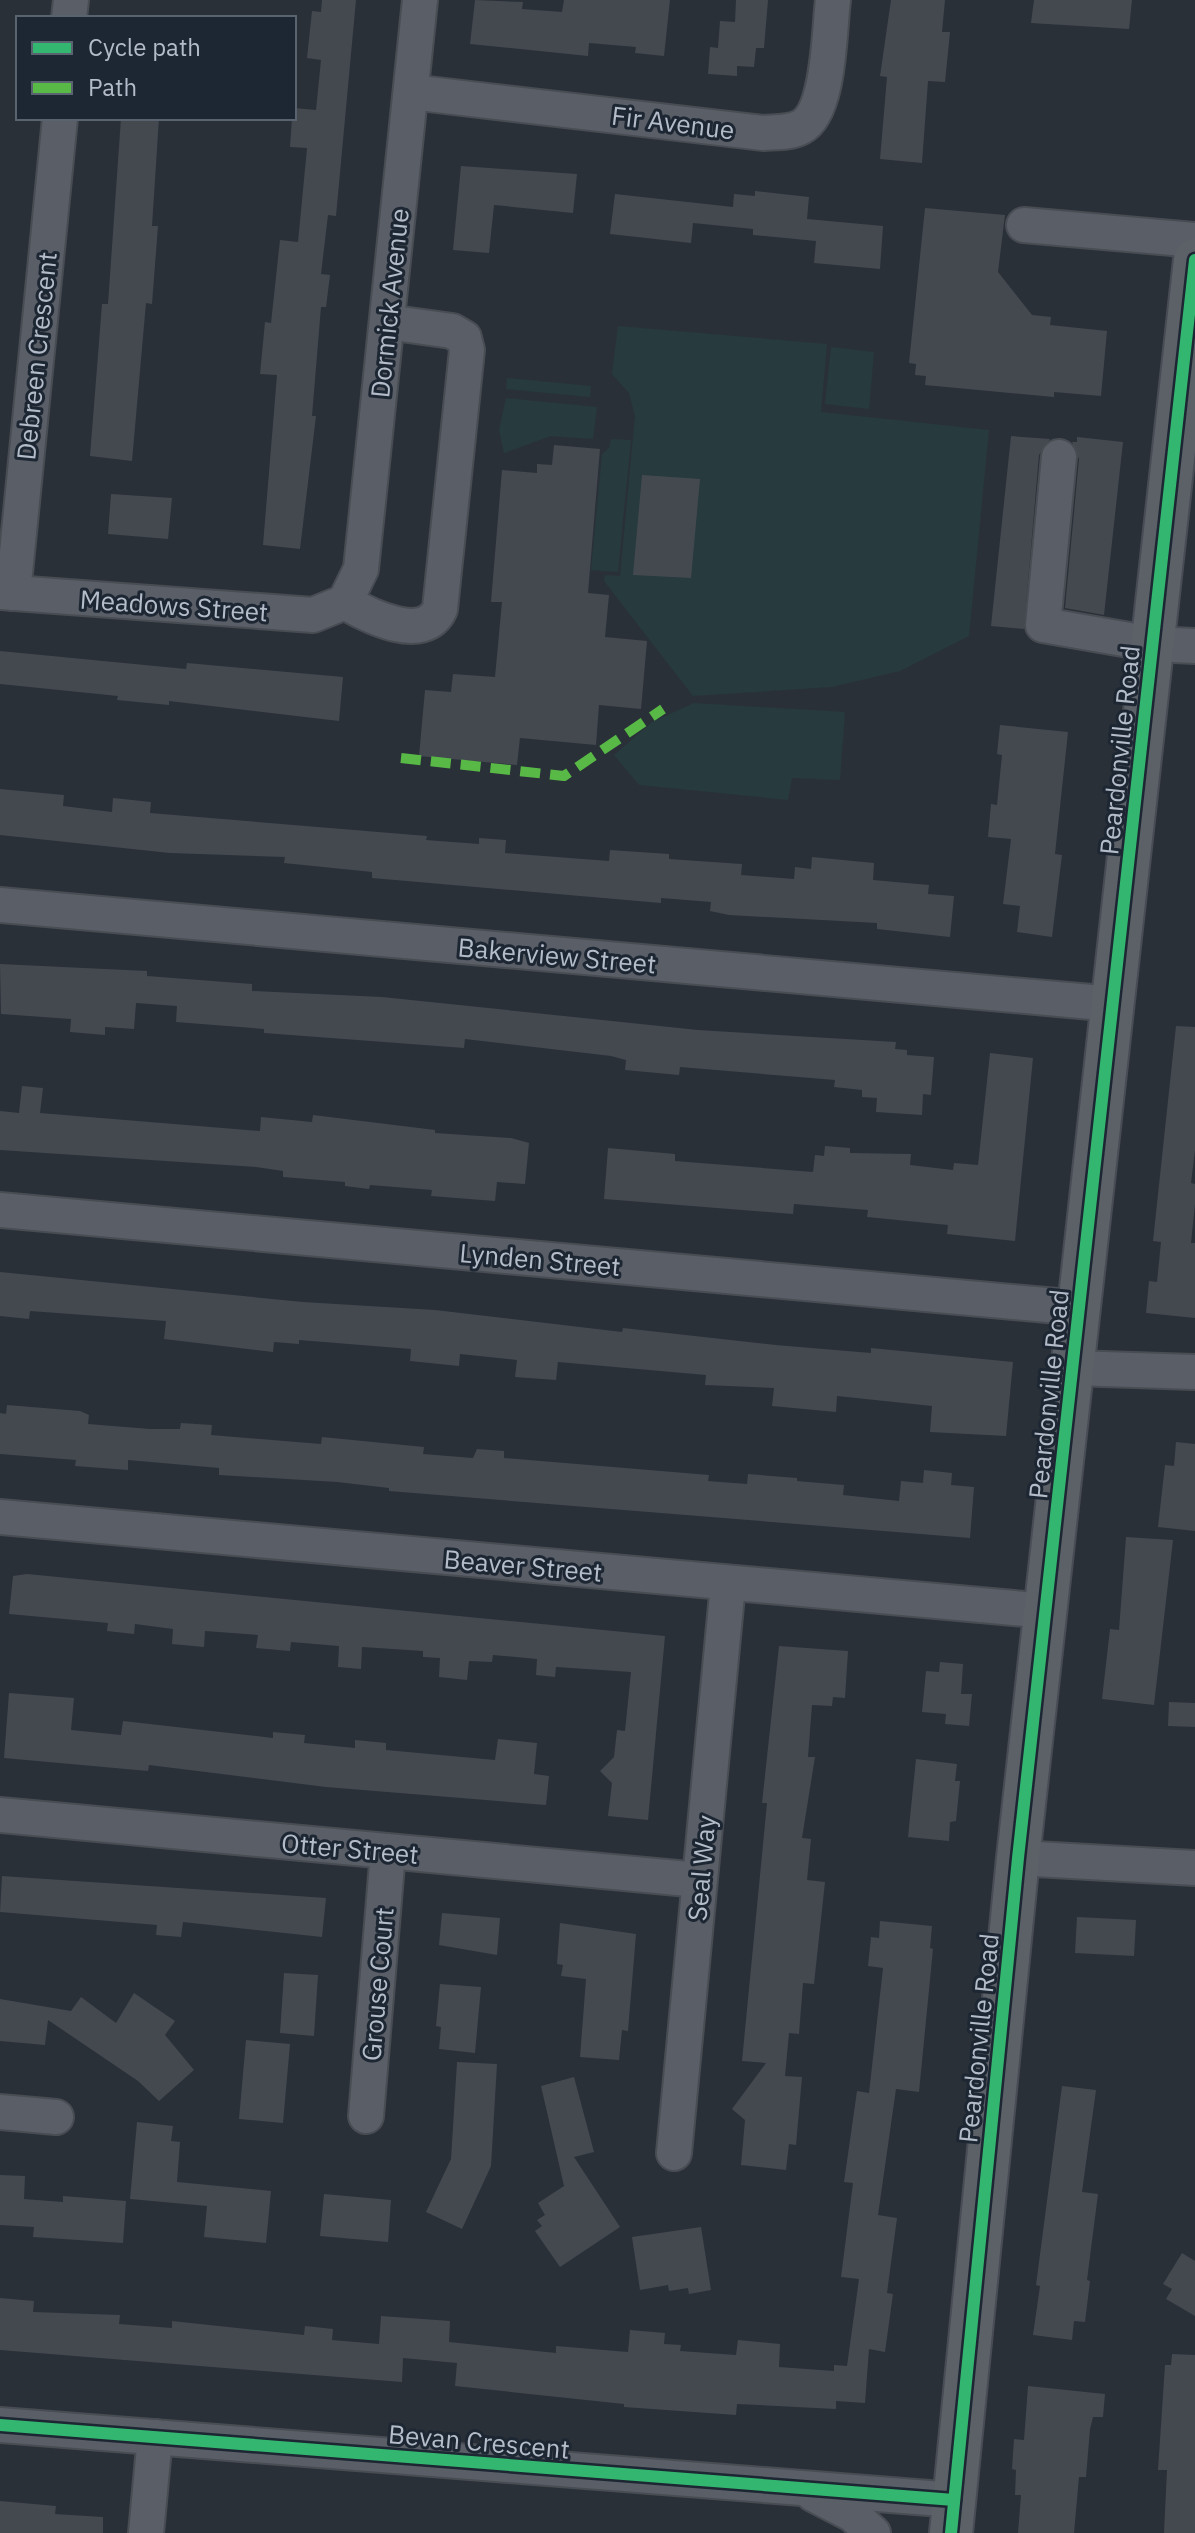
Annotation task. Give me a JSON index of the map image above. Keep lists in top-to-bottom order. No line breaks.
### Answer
{"streets":{"main road":["Peardonville Road"],"street":["Fir Avenue","Dormick Avenue","Debreen Crescent","Meadows Street","Bakerview Street","Lynden Street","Beaver Street","Otter Street","Seal Way","Grouse Court","Bevan Crescent"]},"crossings":[["Fir Avenue","Dormick Avenue"],["Dormick Avenue","Meadows Street"],["Debreen Crescent","Meadows Street"],["Peardonville Road","Bakerview Street"],["Peardonville Road","Lynden Street"],["Peardonville Road","Beaver Street"],["Peardonville Road","Bevan Crescent"],["Beaver Street","Seal Way"],["Otter Street","Seal Way"],["Otter Street","Grouse Court"]],"legend":["Cycle path","Path"]}
